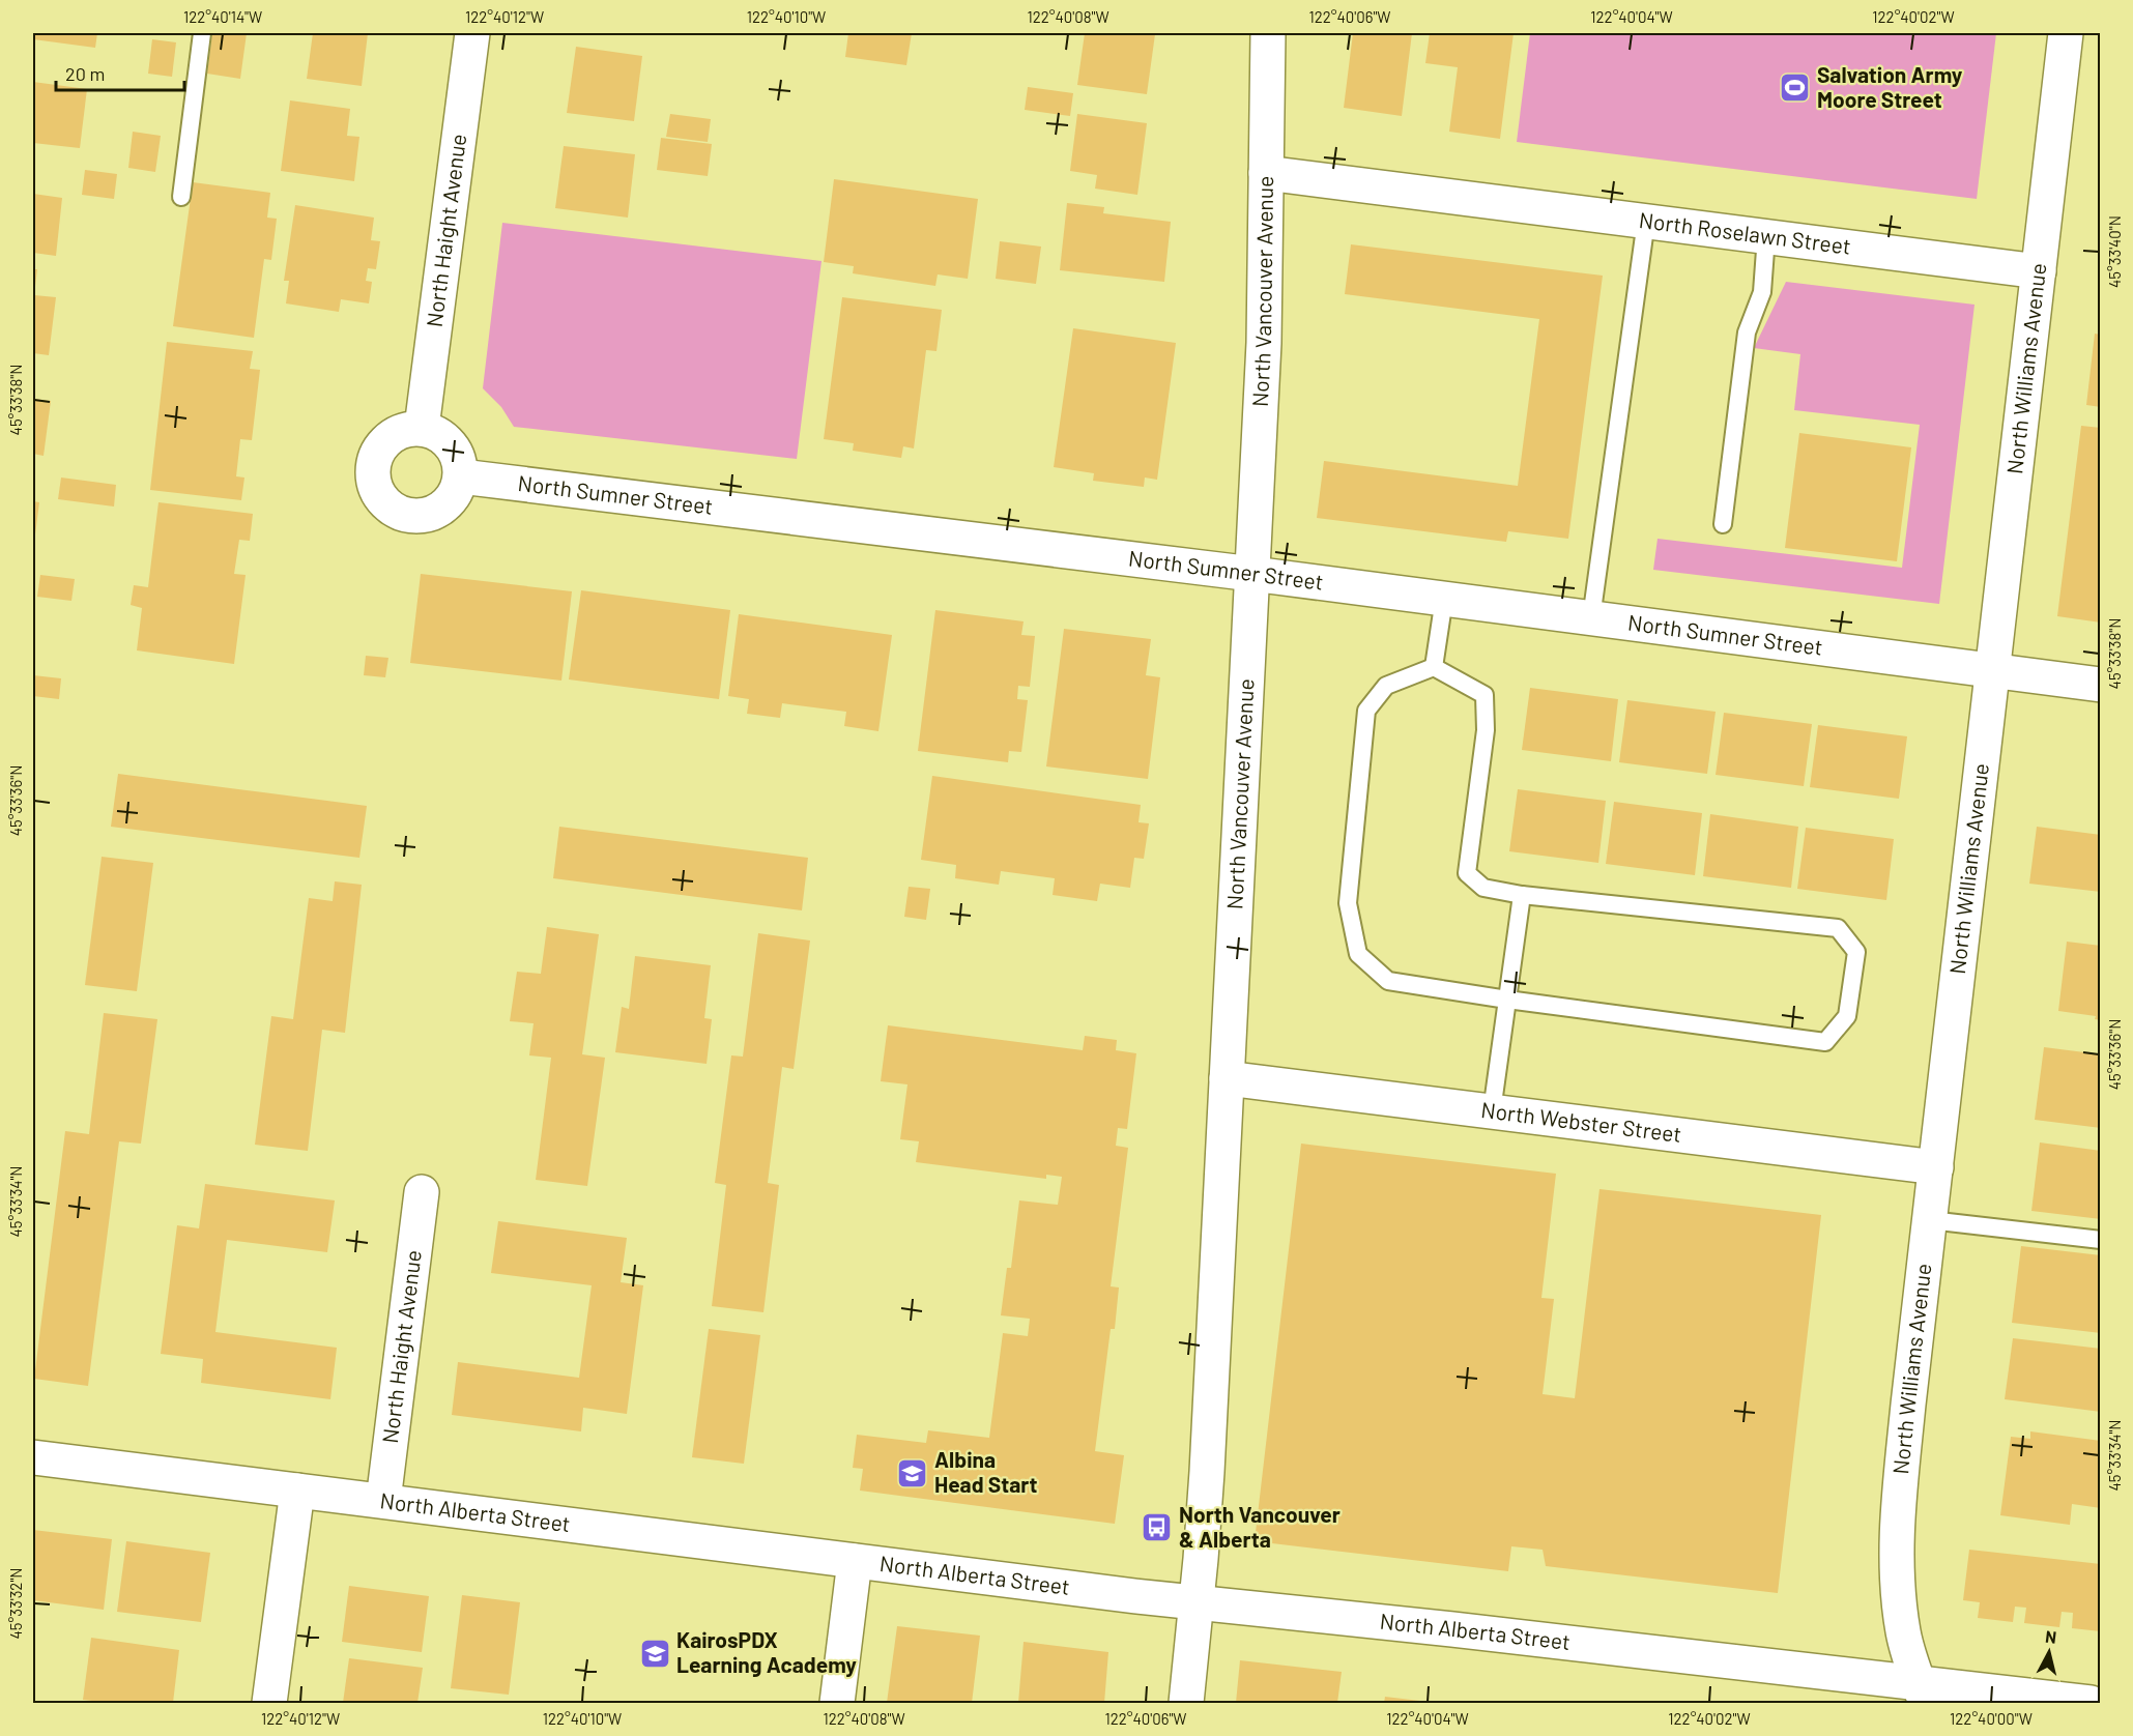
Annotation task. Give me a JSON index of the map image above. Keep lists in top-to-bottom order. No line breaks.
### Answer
{"streets":{"street":["North Haight Avenue","North Roselawn Street","North Vancouver Avenue","North Williams Avenue","North Sumner Street","North Webster Street","North Alberta Street"]},"crossings":[["North Haight Avenue","North Sumner Street"],["North Haight Avenue","North Alberta Street"],["North Roselawn Street","North Vancouver Avenue"],["North Roselawn Street","North Williams Avenue"],["North Vancouver Avenue","North Sumner Street"],["North Vancouver Avenue","North Webster Street"],["North Vancouver Avenue","North Alberta Street"],["North Williams Avenue","North Sumner Street"],["North Williams Avenue","North Webster Street"],["North Williams Avenue","North Alberta Street"]],"places":{"sports":["Salvation Army Moore Street"],"school or university":["Albina Head Start","KairosPDX Learning Academy"],"bus stop":["North Vancouver & Alberta"]},"scale_bar":"20 m","north":"top","coordinates":["122°40'14\"W","122°40'12\"W","122°40'10\"W","122°40'08\"W","122°40'06\"W","122°40'04\"W","122°40'02\"W","45°33'40\"N","45°33'38\"N","45°33'36\"N","45°33'34\"N","45°33'32\"N","122°40'00\"W"]}
